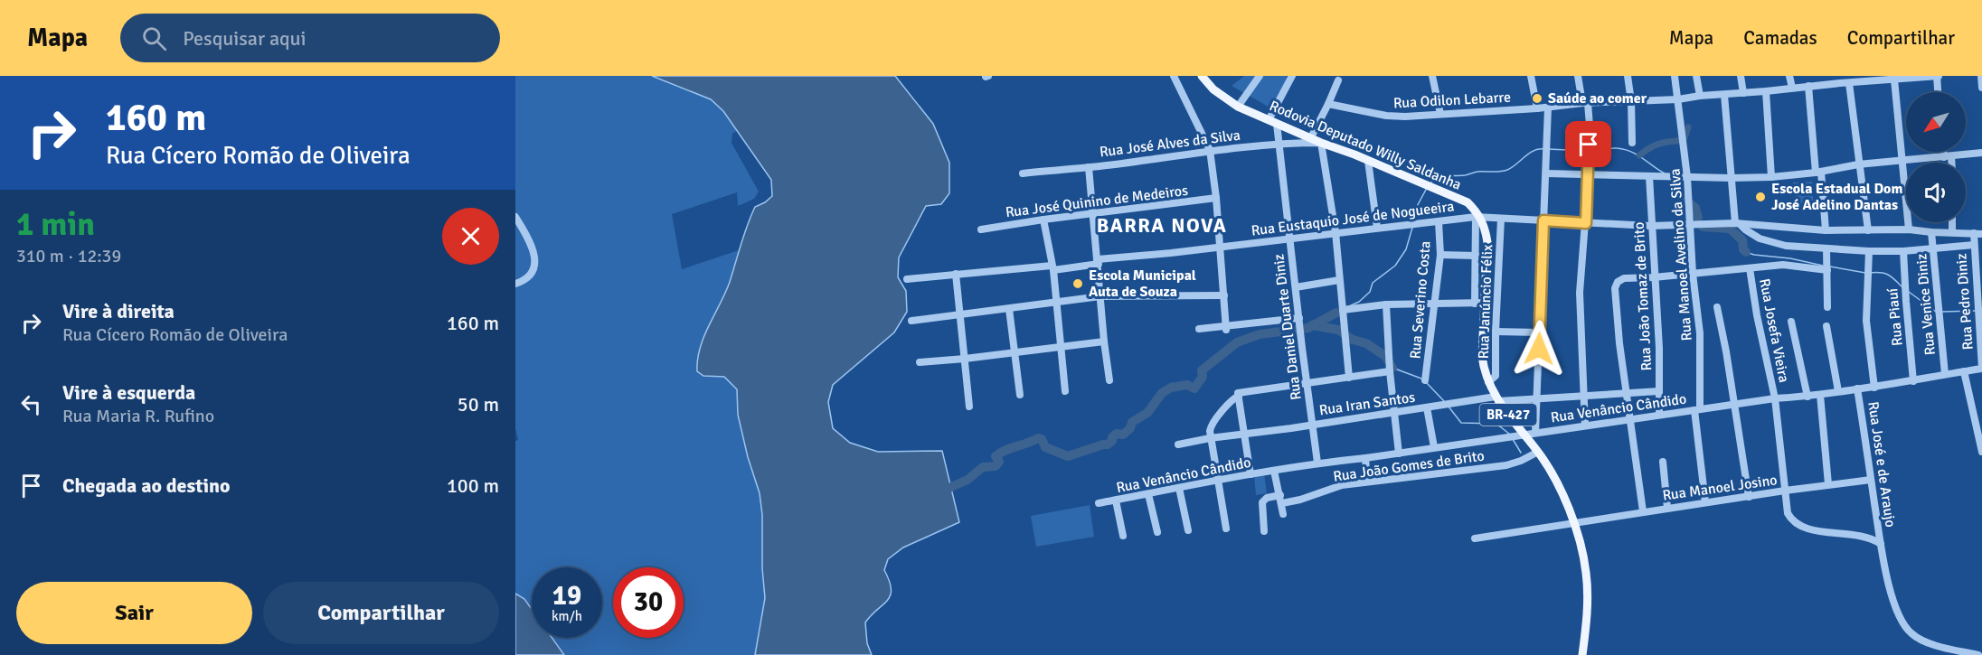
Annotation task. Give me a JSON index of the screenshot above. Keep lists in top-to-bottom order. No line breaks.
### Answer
{"streets":{"main road":["Rodovia Deputado Willy Saldanha","BR-427"],"street":["Rua Odilon Lebarre","Rua José Alves da Silva","Rua José Quinino de Medeiros","Rua Eustaquio José de Nogueeira","Rua Manoel Avelino da Silva","Rua João Tomaz de Brito","Rua Severino Costa","Rua Janúncio Félix","Rua Pedro Diniz","Rua Venice Diniz","Rua Piauí","Rua Daniel Duarte Diniz","Rua Josefa Vieira","Rua Iran Santos","Rua Venâncio Cândido","Rua José e de Araujo","Rua João Gomes de Brito","Rua Manoel Josino"]},"crossings":[["Rua Odilon Lebarre","Rua Manoel Avelino da Silva"],["Rua José Alves da Silva","Rodovia Deputado Willy Saldanha"],["Rua José Alves da Silva","Rua Daniel Duarte Diniz"],["Rodovia Deputado Willy Saldanha","Rua Eustaquio José de Nogueeira"],["Rodovia Deputado Willy Saldanha","Rua Daniel Duarte Diniz"],["Rodovia Deputado Willy Saldanha","BR-427"],["Rua Eustaquio José de Nogueeira","Rua Manoel Avelino da Silva"],["Rua Eustaquio José de Nogueeira","Rua João Tomaz de Brito"],["Rua Eustaquio José de Nogueeira","Rua Severino Costa"],["Rua Eustaquio José de Nogueeira","Rua Janúncio Félix"],["Rua Eustaquio José de Nogueeira","Rua Pedro Diniz"],["Rua Eustaquio José de Nogueeira","Rua Venice Diniz"],["Rua Eustaquio José de Nogueeira","Rua Daniel Duarte Diniz"],["Rua Eustaquio José de Nogueeira","BR-427"],["Rua Manoel Avelino da Silva","Rua Venâncio Cândido"],["Rua Manoel Avelino da Silva","Rua Manoel Josino"],["Rua João Tomaz de Brito","Rua Iran Santos"],["Rua João Tomaz de Brito","Rua Venâncio Cândido"],["Rua Janúncio Félix","BR-427"],["Rua Pedro Diniz","Rua Venâncio Cândido"],["Rua Venice Diniz","Rua Venâncio Cândido"],["Rua Piauí","Rua Venâncio Cândido"],["Rua Daniel Duarte Diniz","Rua Iran Santos"],["Rua Daniel Duarte Diniz","Rua Venâncio Cândido"],["Rua Josefa Vieira","Rua Venâncio Cândido"],["Rua Josefa Vieira","Rua José e de Araujo"],["Rua Josefa Vieira","Rua Manoel Josino"],["Rua Iran Santos","BR-427"],["Rua Venâncio Cândido","BR-427"],["Rua Venâncio Cândido","Rua José e de Araujo"],["BR-427","Rua João Gomes de Brito"],["BR-427","Rua Manoel Josino"],["Rua José e de Araujo","Rua Manoel Josino"]],"districts":["BARRA NOVA"],"places":["Saúde ao comer","Escola Estadual Dom José Adelino Dantas","Escola Municipal Auta de Souza"],"north":"bottom left","page":{"header":"Mapa","search":"Pesquisar aqui","nav":["Mapa","Camadas","Compartilhar"],"turn":["160 m","Rua Cícero Romão de Oliveira"],"heading":["1 min","310 m · 12:39"],"list":[{"name":"Vire à direita","note":"Rua Cícero Romão de Oliveira","value":"160 m"},{"name":"Vire à esquerda","note":"Rua Maria R. Rufino","value":"50 m"},{"name":"Chegada ao destino","value":"100 m"}],"speed":"19 km/h","limit":"30","buttons":["Sair","Compartilhar"]}}
